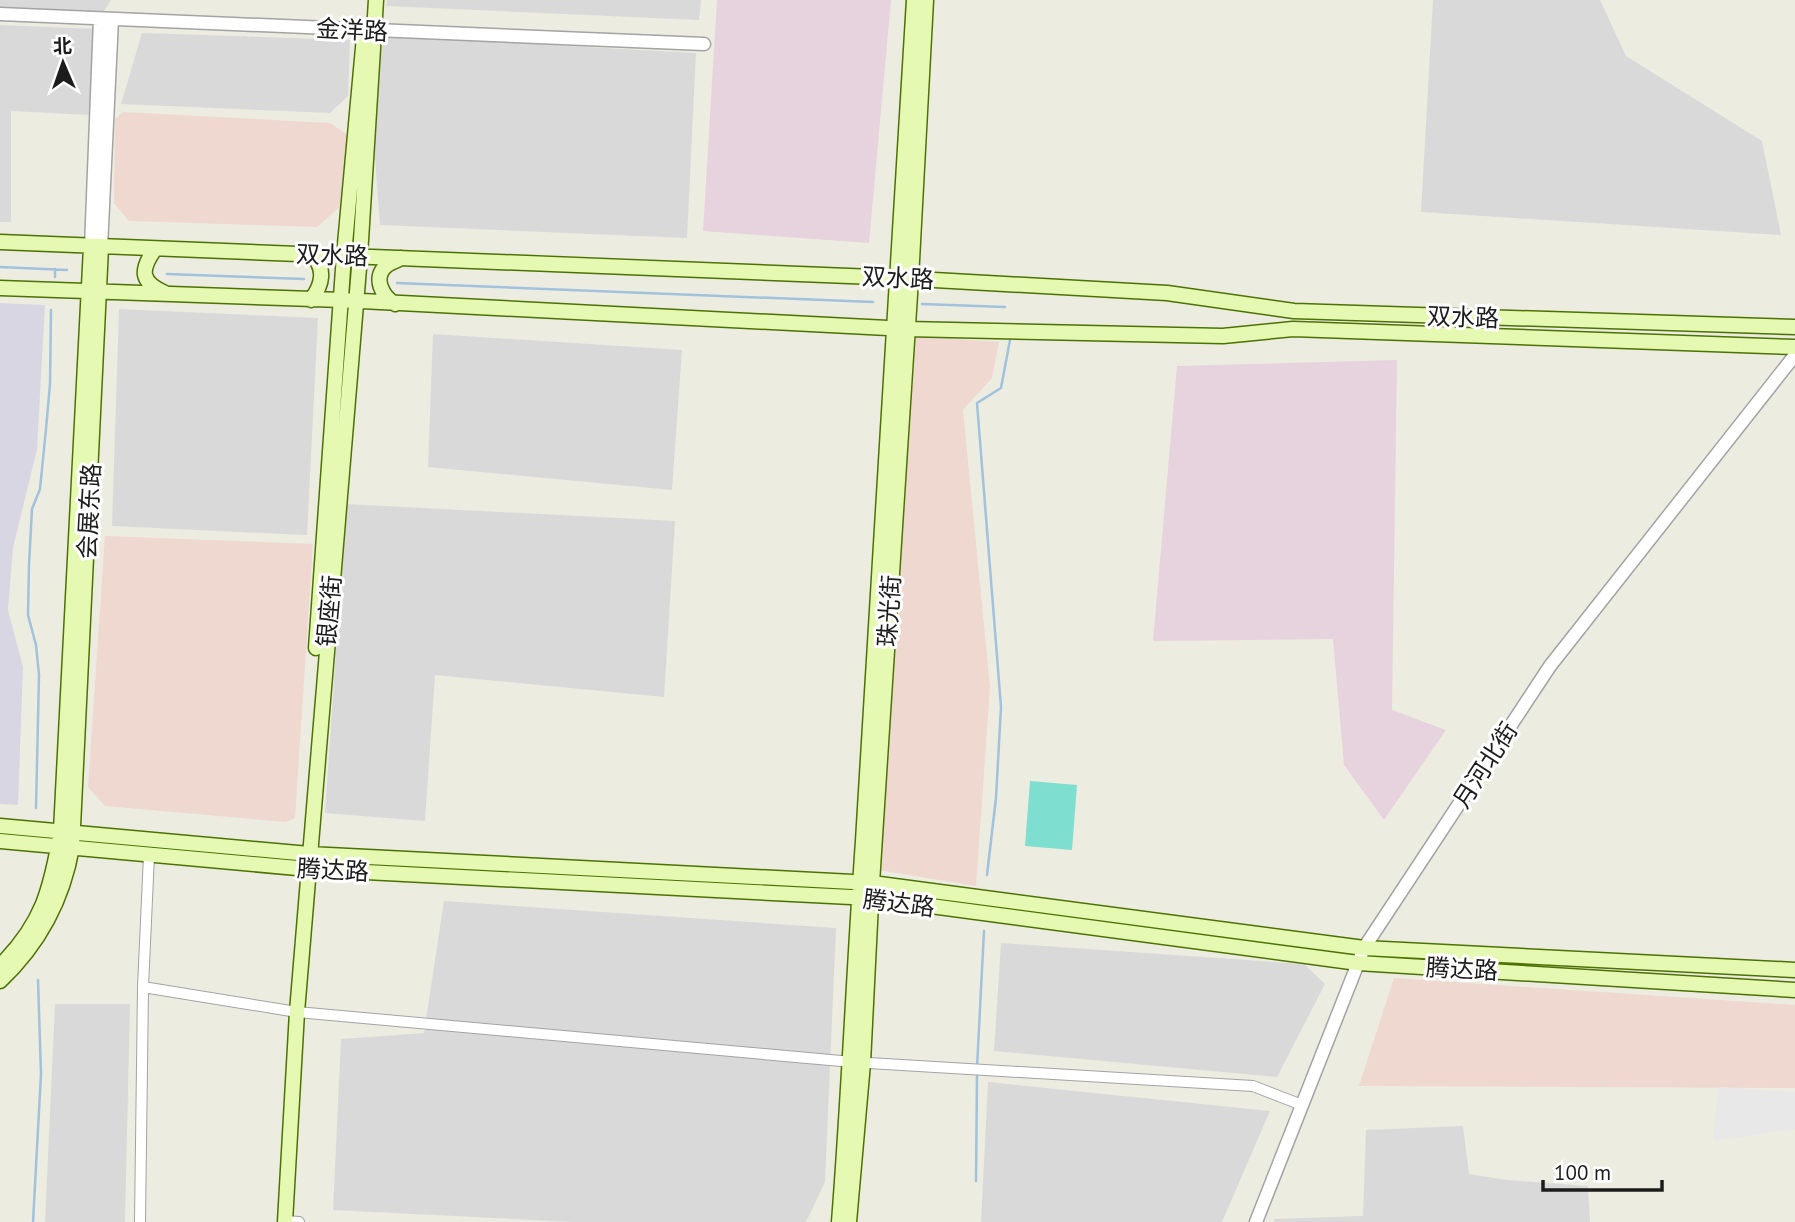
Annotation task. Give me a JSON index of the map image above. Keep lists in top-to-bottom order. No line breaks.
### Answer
{"streets":{"main road":["双水路","会展东路","银座街","珠光街","腾达路"],"street":["金洋路","月河北街"]},"crossings":[["金洋路","会展东路"],["金洋路","银座街"],["双水路","会展东路"],["双水路","银座街"],["双水路","珠光街"],["会展东路","腾达路"],["银座街","腾达路"],["珠光街","腾达路"],["月河北街","腾达路"]],"scale_bar":"100 m","north":"top"}
